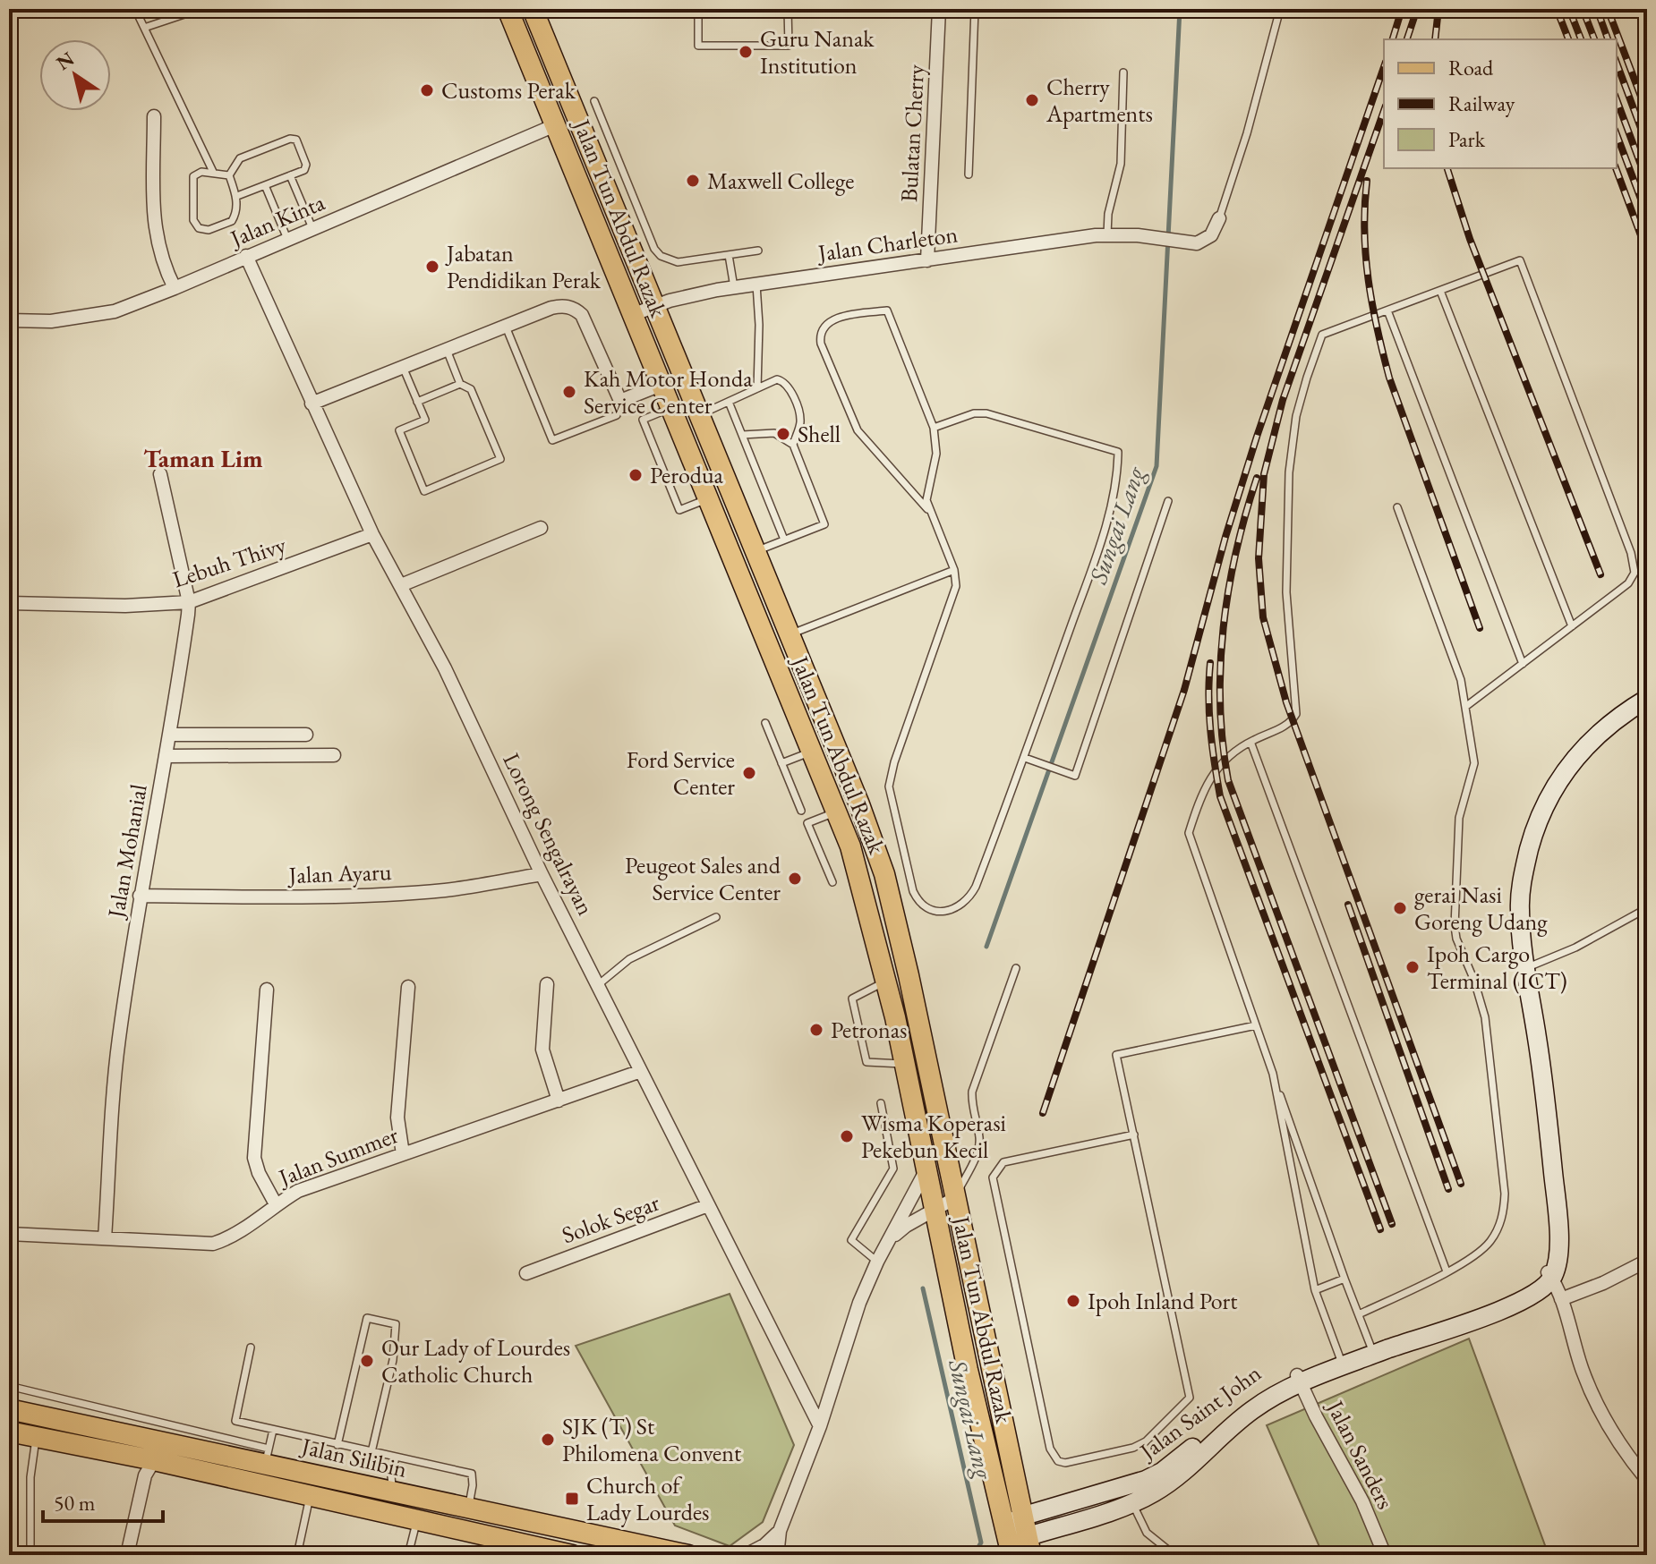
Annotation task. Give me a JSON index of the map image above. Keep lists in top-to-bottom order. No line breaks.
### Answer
{"streets":{"main road":["Jalan Tun Abdul Razak","Jalan Silibin"],"street":["Bulatan Cherry","Jalan Kinta","Jalan Charleton","Lebuh Thivy","Lorong Sengalrayan","Jalan Mohanial","Jalan Ayaru","Jalan Summer","Solok Segar","Jalan Saint John","Jalan Sanders"]},"crossings":[["Bulatan Cherry","Jalan Charleton"],["Jalan Tun Abdul Razak","Jalan Kinta"],["Jalan Tun Abdul Razak","Jalan Charleton"],["Jalan Tun Abdul Razak","Jalan Saint John"],["Jalan Kinta","Lorong Sengalrayan"],["Lebuh Thivy","Lorong Sengalrayan"],["Lebuh Thivy","Jalan Mohanial"],["Lorong Sengalrayan","Jalan Ayaru"],["Lorong Sengalrayan","Jalan Summer"],["Lorong Sengalrayan","Solok Segar"],["Jalan Mohanial","Jalan Ayaru"],["Jalan Mohanial","Jalan Summer"],["Jalan Saint John","Jalan Sanders"]],"districts":["Taman Lim"],"water":["Sungai Lang"],"places":{"other":["Guru Nanak Institution","Customs Perak","Cherry Apartments","Maxwell College","Jabatan Pendidikan Perak","Kah Motor Honda Service Center","Shell","Perodua","Ford Service Center","Peugeot Sales and Service Center","gerai Nasi Goreng Udang","Ipoh Cargo Terminal (ICT)","Petronas","Wisma Koperasi Pekebun Kecil","Ipoh Inland Port","Our Lady of Lourdes Catholic Church","SJK (T) St Philomena Convent"],"transit":["Church of Lady Lourdes"]},"legend":["Road","Railway","Park"],"scale_bar":"50 m","north":"top left"}
